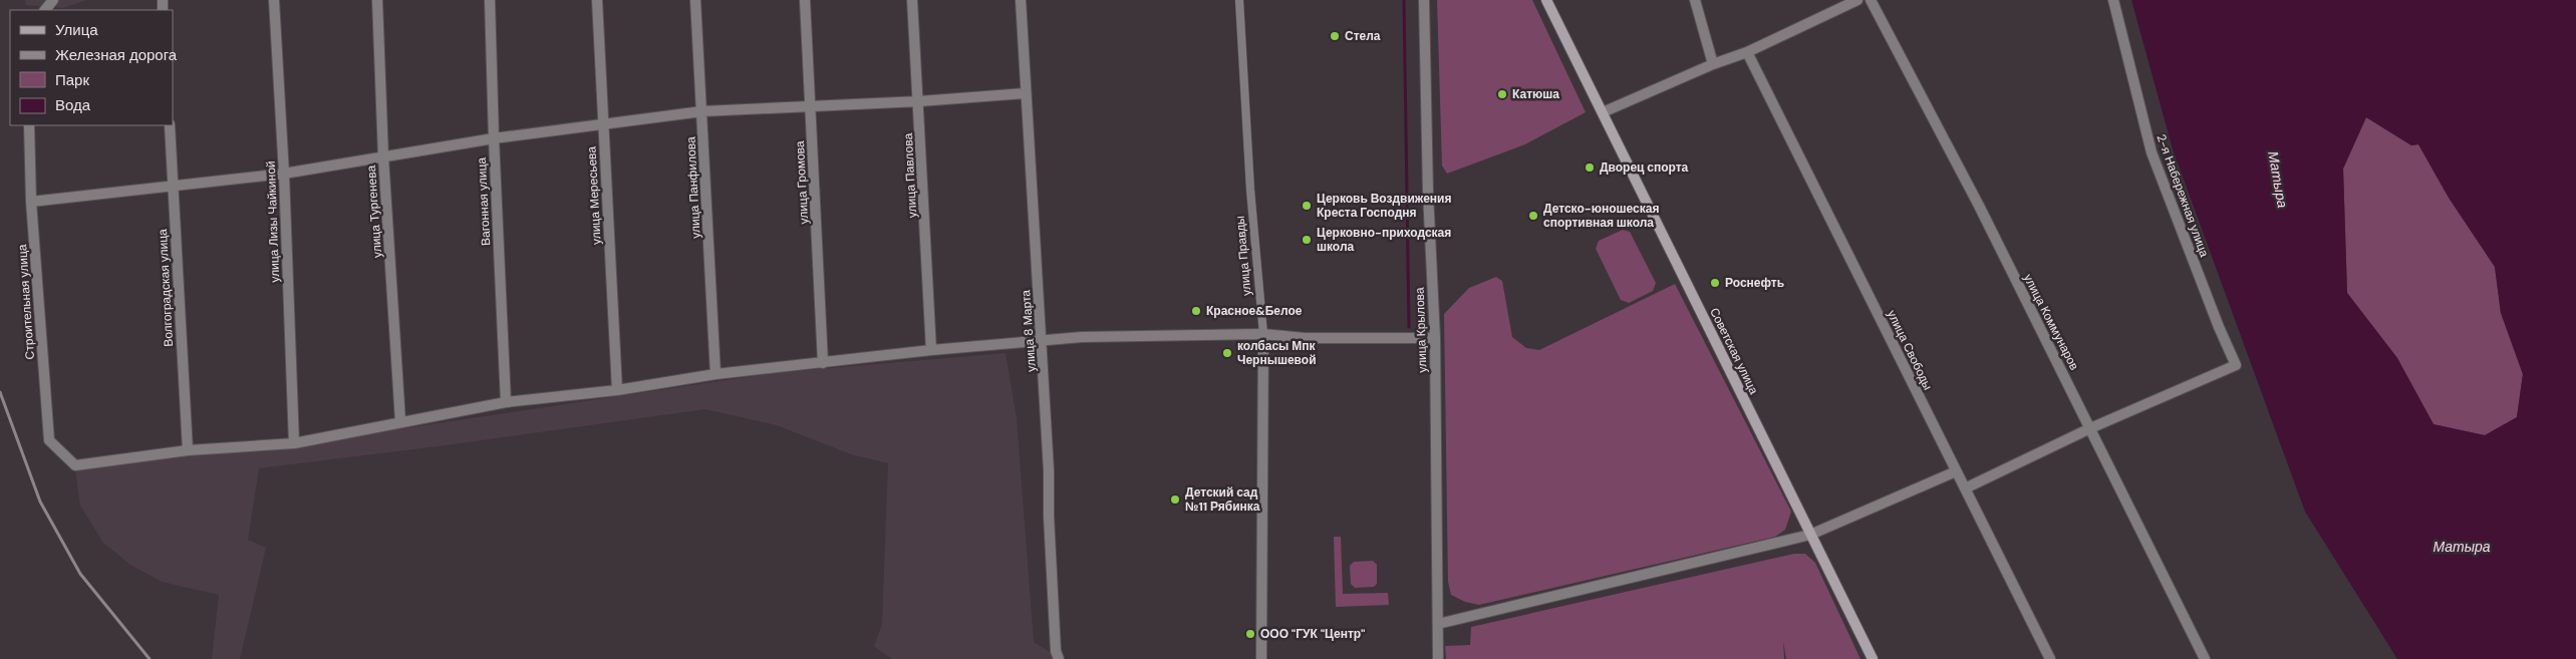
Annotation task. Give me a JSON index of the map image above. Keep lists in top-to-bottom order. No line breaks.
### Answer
{"streets":{"main road":["Советская улица"],"street":["улица Павлова","улица Громова","улица Панфилова","улица Мересьева","2-я Набережная улица","Вагонная улица","улица Тургенева","улица Лизы Чайкиной","улица Правды","Волгоградская улица","Строительная улица","улица Коммунаров","улица Крылова","улица 8 Марта","улица Свободы"]},"crossings":[["2-я Набережная улица","улица Коммунаров"],["Волгоградская улица","Строительная улица"]],"water":["Матыра"],"places":["Стела","Катюша","Дворец спорта","Церковь Воздвижения Креста Господня","Детско-юношеская спортивная школа","Церковно-приходская школа","Роснефть","Красное&Белое","колбасы Мпк Чернышевой","Детский сад №11 Рябинка","ООО \"ГУК \"Центр\""],"legend":["Улица","Железная дорога","Парк","Вода"]}
